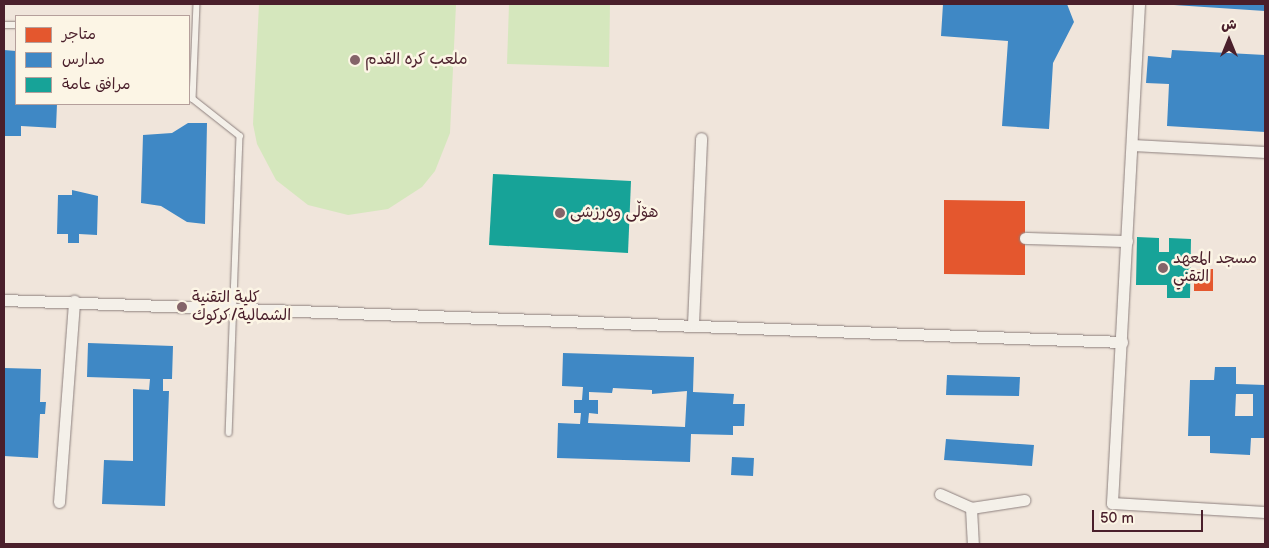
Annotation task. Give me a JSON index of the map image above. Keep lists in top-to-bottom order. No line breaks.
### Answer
{"places":["ملعب كره القدم","هۆڵی وەرزشی","مسجد المعهد التقني","كلية التقنية الشمالية/كركوك"],"legend":["متاجر","مدارس","مرافق عامة"],"scale_bar":"50 m","north":"top"}
